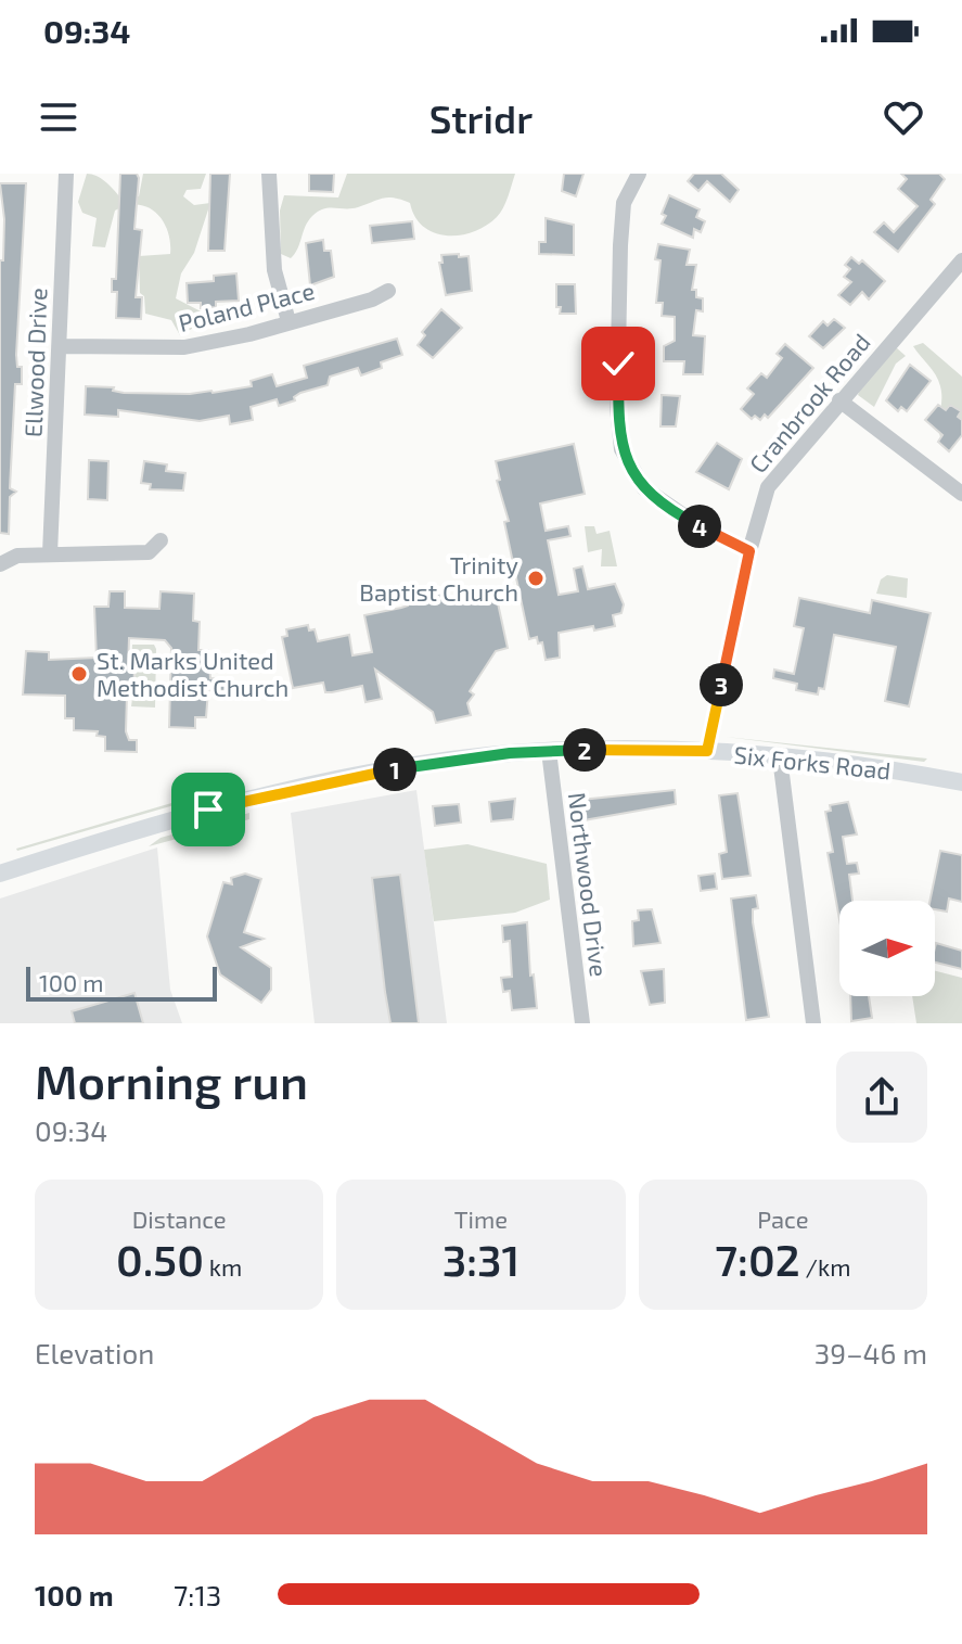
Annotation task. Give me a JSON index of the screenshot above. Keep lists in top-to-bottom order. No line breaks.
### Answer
{"streets":{"main road":["Six Forks Road"],"street":["Poland Place","Ellwood Drive","Cranbrook Road","Northwood Drive"]},"crossings":[["Poland Place","Ellwood Drive"],["Cranbrook Road","Six Forks Road"],["Six Forks Road","Northwood Drive"]],"places":["Trinity Baptist Church","St. Marks United Methodist Church"],"scale_bar":"100 m","north":"right","page":{"status":"09:34","header":"Stridr","pins":["4","3","2","1"],"scale":"100 m","heading":["Morning run","09:34"],"stats":[["Distance","0.50 km"],["Time","3:31"],["Pace","7:02 /km"]],"chart":["Elevation","39–46 m"],"list":[{"name":"100 m","note":"7:13"}]}}
